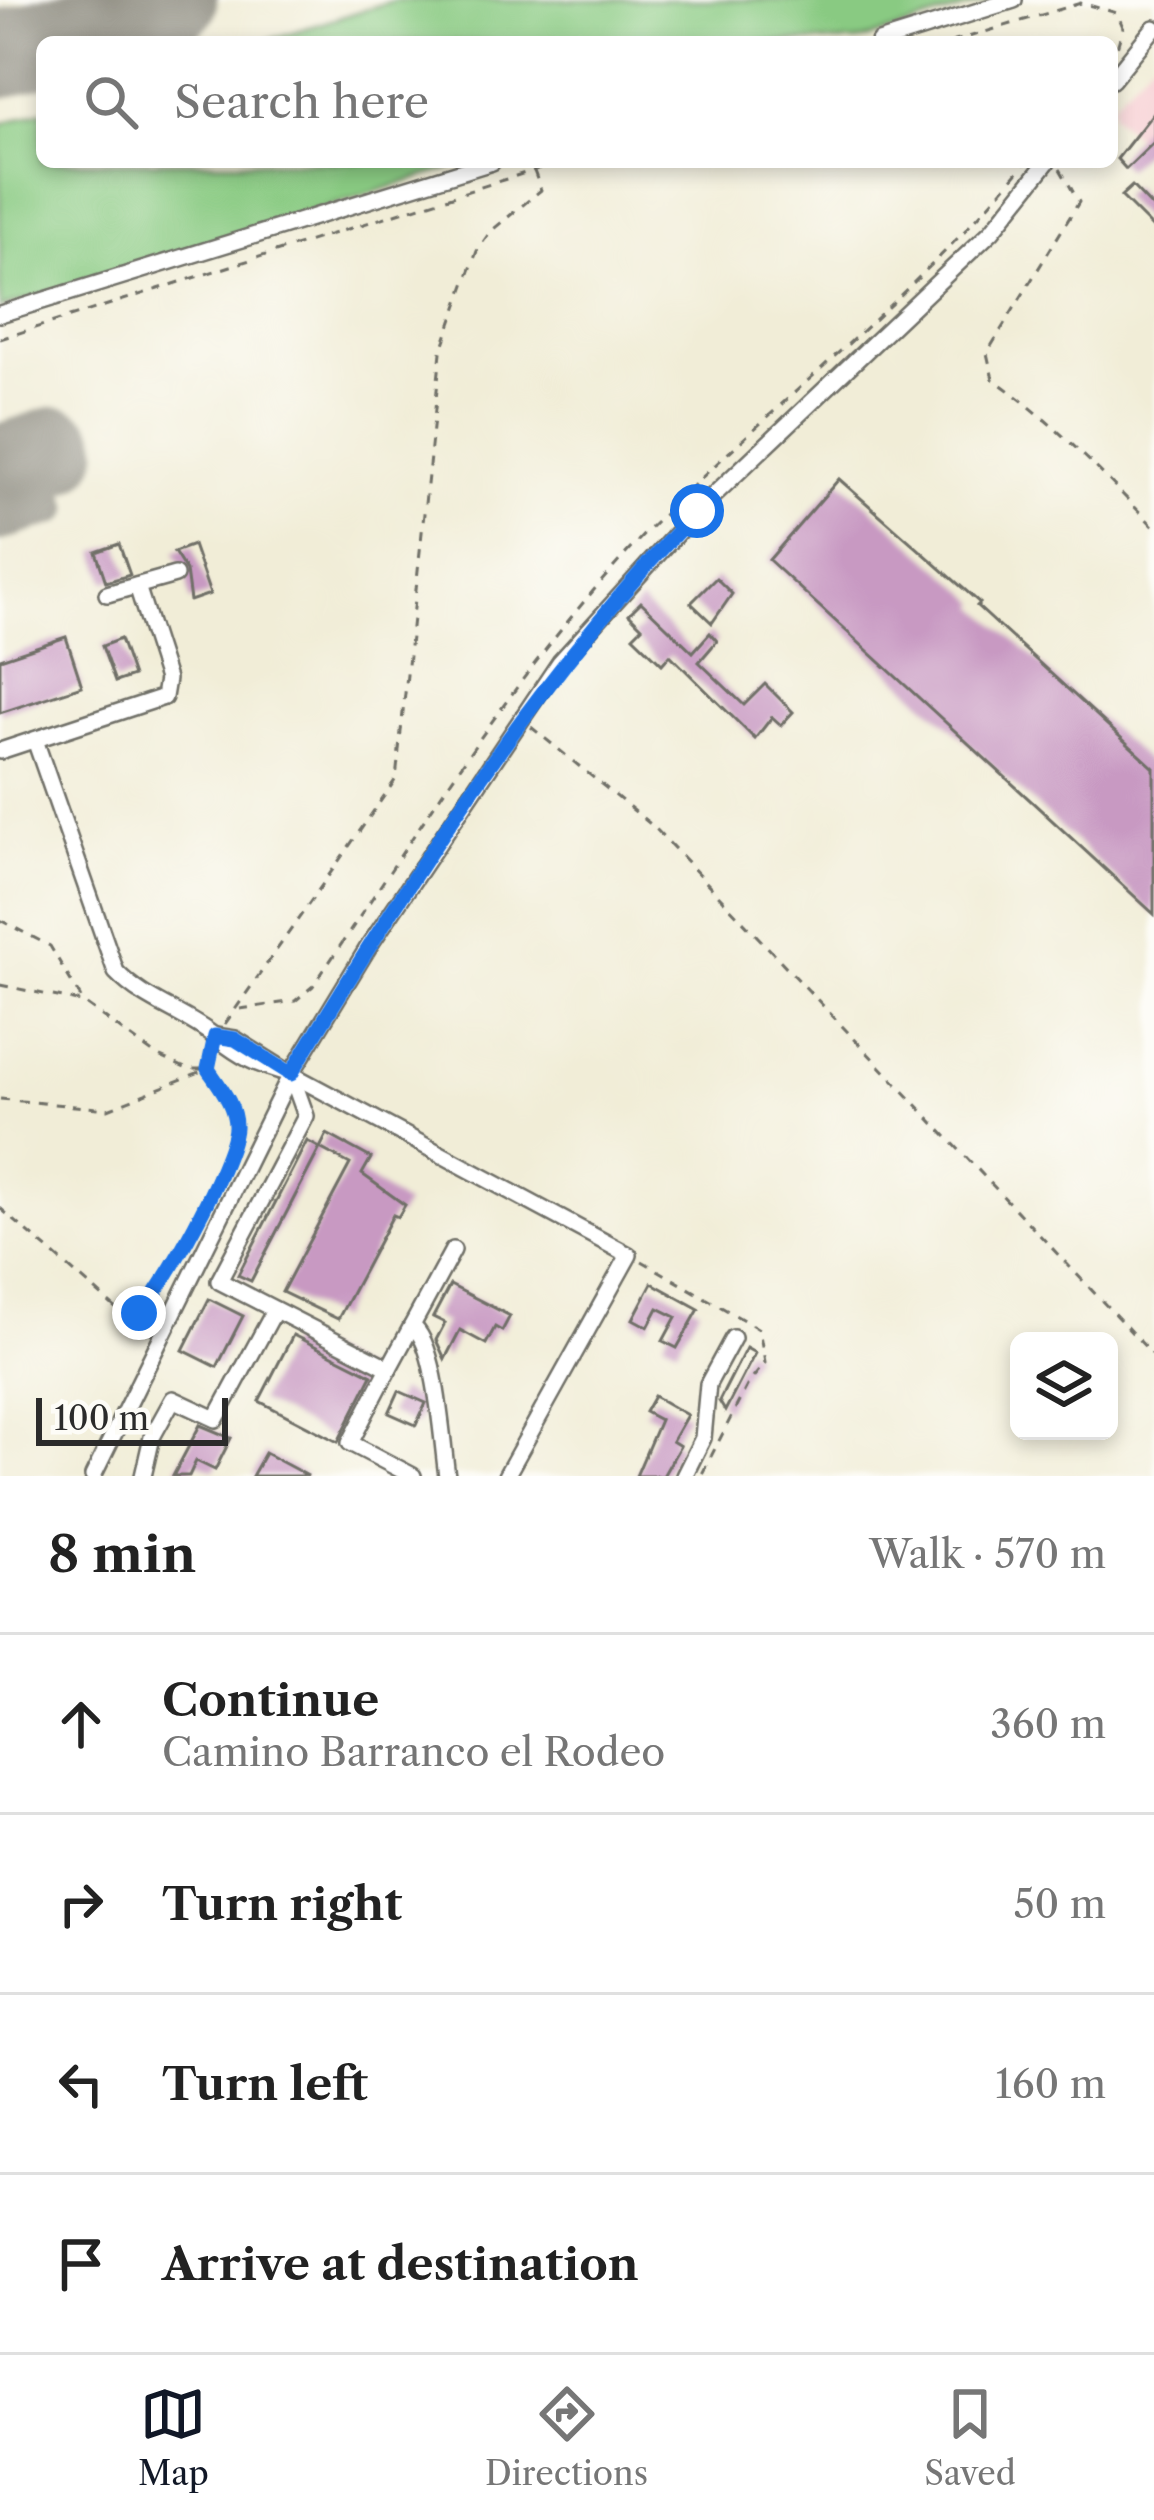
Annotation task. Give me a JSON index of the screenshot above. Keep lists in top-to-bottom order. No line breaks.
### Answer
{"scale_bar":"100 m","page":{"search":"Search here","scale":"100 m","heading":["8 min","Walk · 570 m"],"list":[["Continue","Camino Barranco el Rodeo","360 m"],["Turn right","50 m"],["Turn left","160 m"],"Arrive at destination"],"nav":["Map","Directions","Saved"]}}
